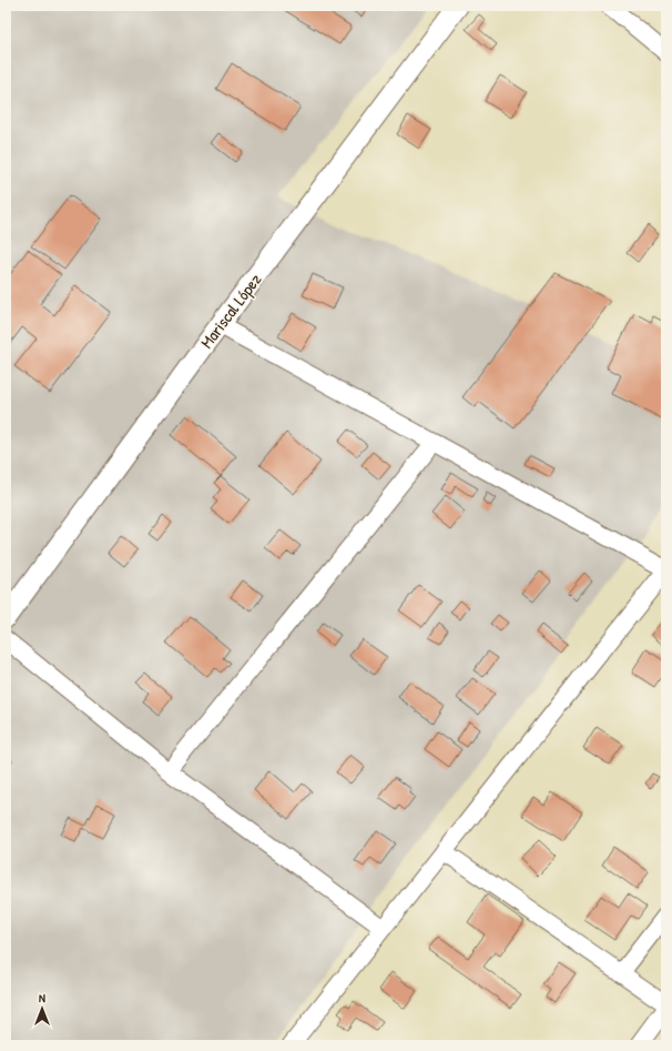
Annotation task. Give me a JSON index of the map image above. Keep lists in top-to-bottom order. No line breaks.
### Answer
{"streets":{"street":["Mariscal López"]},"north":"top"}
